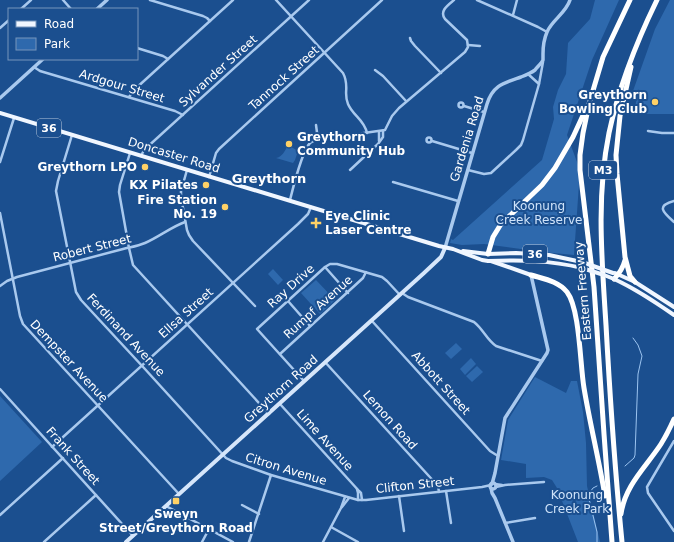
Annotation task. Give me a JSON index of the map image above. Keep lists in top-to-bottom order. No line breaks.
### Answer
{"streets":{"highway":["36","M3","Eastern Freeway"],"main road":["Doncaster Road","Greythorn Road"],"street":["Sylvander Street","Tannock Street","Ardgour Street","Gardenia Road","Robert Street","Ray Drive","Rumpf Avenue","Ellsa Street","Ferdinand Avenue","Dempster Avenue","Abbott Street","Lemon Road","Lime Avenue","Frank Street","Citron Avenue","Clifton Street"]},"crossings":[["Sylvander Street","Ardgour Street"],["Sylvander Street","Doncaster Road"],["Tannock Street","Doncaster Road"],["36","Doncaster Road"],["36","Eastern Freeway"],["Gardenia Road","Doncaster Road"],["Gardenia Road","Greythorn Road"],["Doncaster Road","Ellsa Street"],["Doncaster Road","Ferdinand Avenue"],["Doncaster Road","Greythorn Road"],["Robert Street","Ferdinand Avenue"],["Robert Street","Dempster Avenue"],["Ray Drive","Rumpf Avenue"],["Ray Drive","Greythorn Road"],["Ellsa Street","Ferdinand Avenue"],["Ellsa Street","Dempster Avenue"],["Ellsa Street","Frank Street"],["Ferdinand Avenue","Greythorn Road"],["Ferdinand Avenue","Citron Avenue"],["Dempster Avenue","Greythorn Road"],["Abbott Street","Greythorn Road"],["Greythorn Road","Lemon Road"],["Greythorn Road","Lime Avenue"],["Greythorn Road","Frank Street"],["Greythorn Road","Citron Avenue"],["Lemon Road","Clifton Street"],["Lime Avenue","Clifton Street"],["Citron Avenue","Clifton Street"]],"districts":["Greythorn"],"parks":["Koonung Creek Reserve","Koonung Creek Park"],"places":{"other":["Greythorn Bowling Club","Greythorn Community Hub","Greythorn LPO","KX Pilates","Fire Station No. 19"],"health":["Eye Clinic Laser Centre"],"transit":["Sweyn Street/Greythorn Road"]},"legend":["Road","Park"]}
